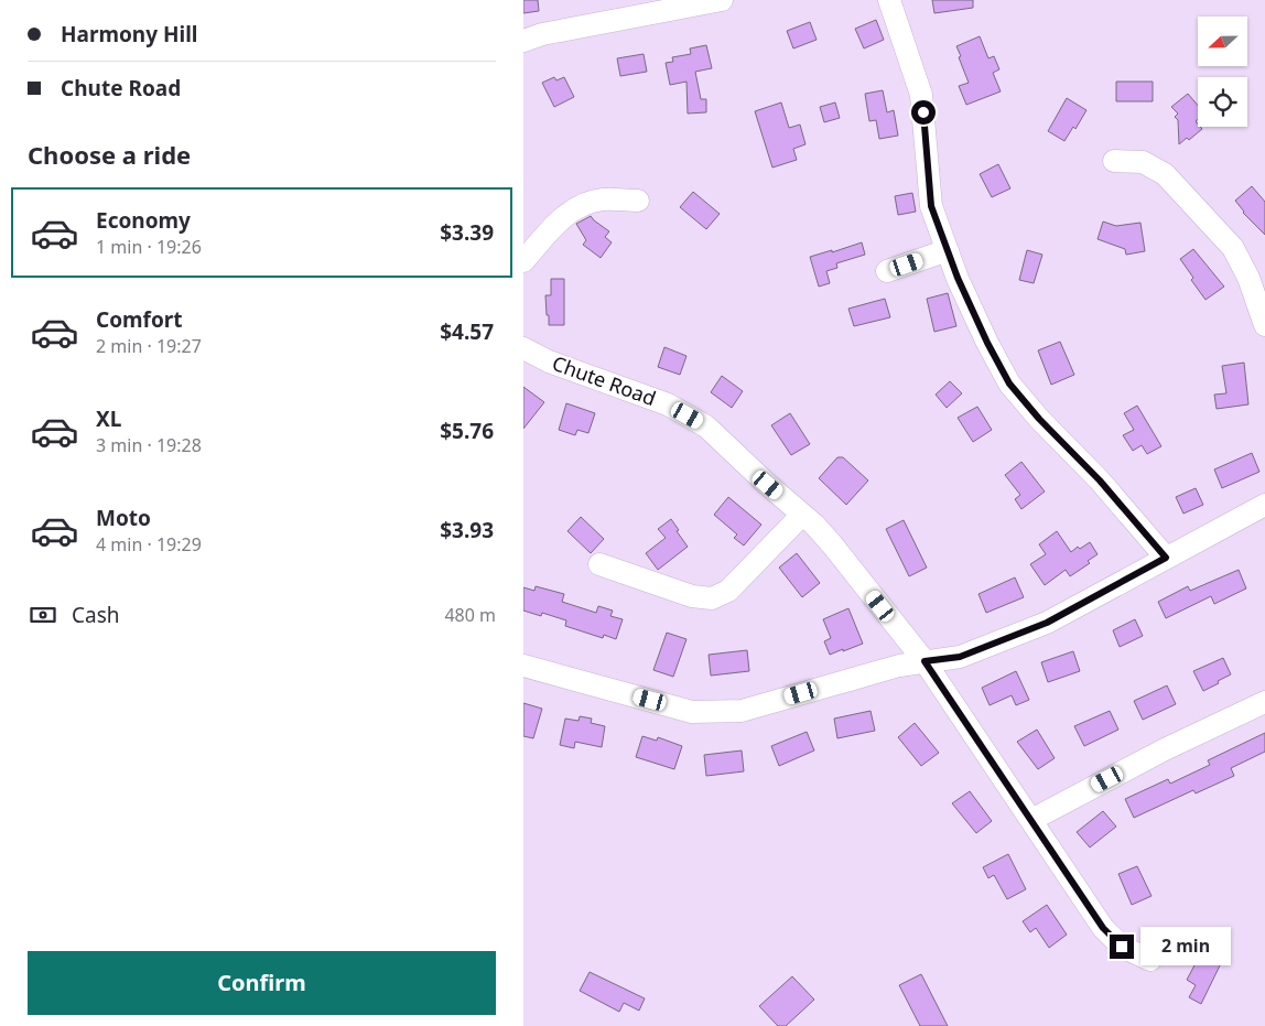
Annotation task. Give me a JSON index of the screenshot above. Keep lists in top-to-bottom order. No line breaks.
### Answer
{"streets":{"street":["Chute Road"]},"north":"left","page":{"banner":["Harmony Hill","Chute Road"],"heading":"Choose a ride","list":[{"name":"Economy","note":"1 min · 19:26","value":"$3.39"},{"name":"Comfort","note":"2 min · 19:27","value":"$4.57"},{"name":"XL","note":"3 min · 19:28","value":"$5.76"},{"name":"Moto","note":"4 min · 19:29","value":"$3.93"}],"pay":["Cash","480 m"],"bubble":"2 min","buttons":"Confirm"}}
